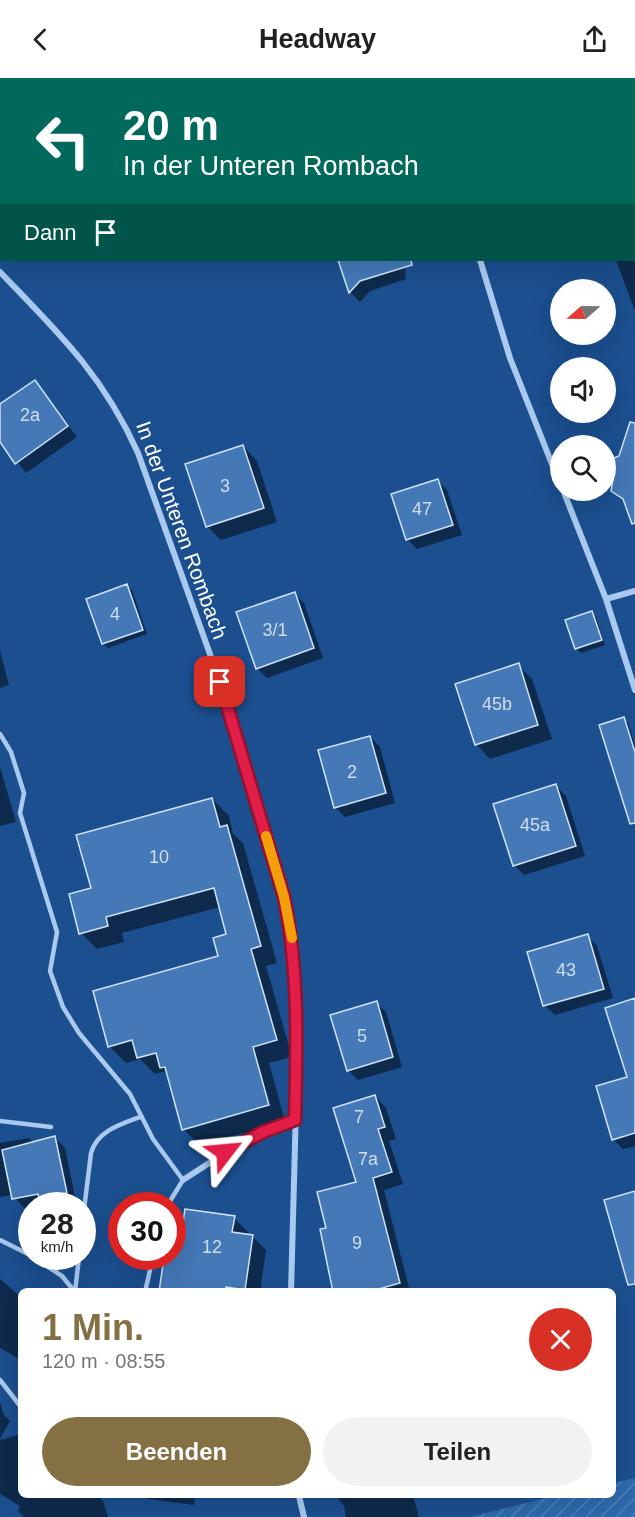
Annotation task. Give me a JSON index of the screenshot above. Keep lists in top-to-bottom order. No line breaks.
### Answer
{"streets":{"street":["In der Unteren Rombach"]},"house_numbers":["2a","3","47","4","3/1","45b","2","45a","10","43","5","7","7a","9","12"],"north":"left","page":{"header":"Headway","turn":["20 m","In der Unteren Rombach"],"then":"Dann","speed":"28 km/h","limit":"30","heading":["1 Min.","120 m · 08:55"],"buttons":["Beenden","Teilen"]}}
